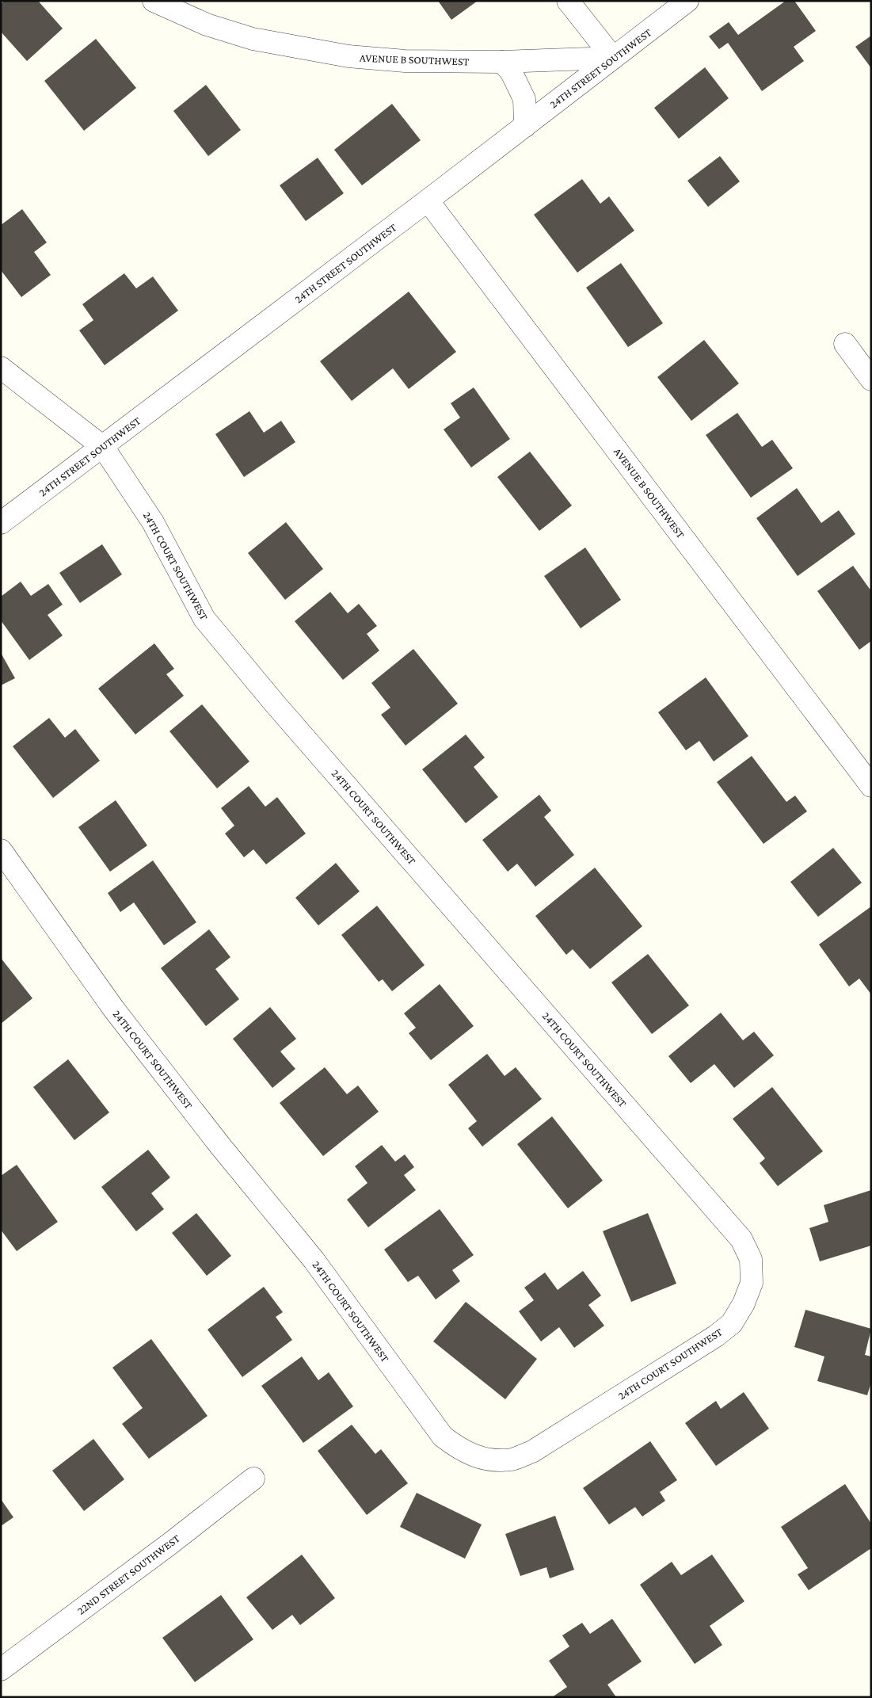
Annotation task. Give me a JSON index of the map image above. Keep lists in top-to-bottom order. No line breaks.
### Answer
{"streets":{"street":["AVENUE B SOUTHWEST","24TH STREET SOUTHWEST","24TH COURT SOUTHWEST","22ND STREET SOUTHWEST"]},"crossings":[["AVENUE B SOUTHWEST","24TH STREET SOUTHWEST"],["24TH STREET SOUTHWEST","24TH COURT SOUTHWEST"]]}
